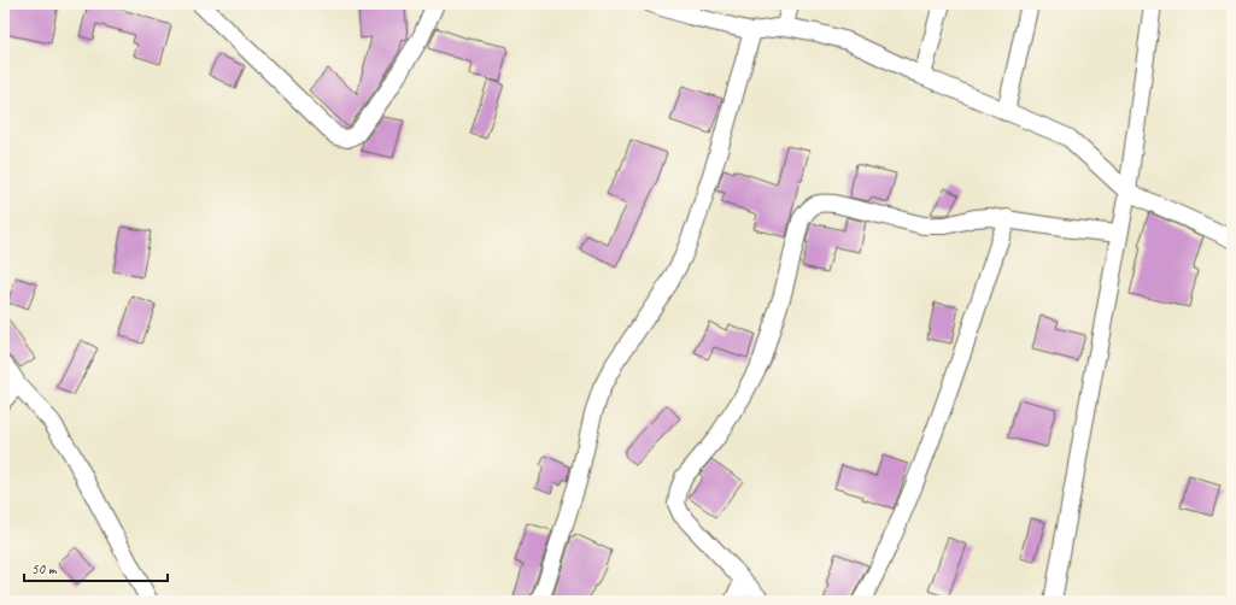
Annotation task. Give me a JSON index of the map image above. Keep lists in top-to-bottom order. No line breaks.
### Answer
{"scale_bar":"50 m"}
